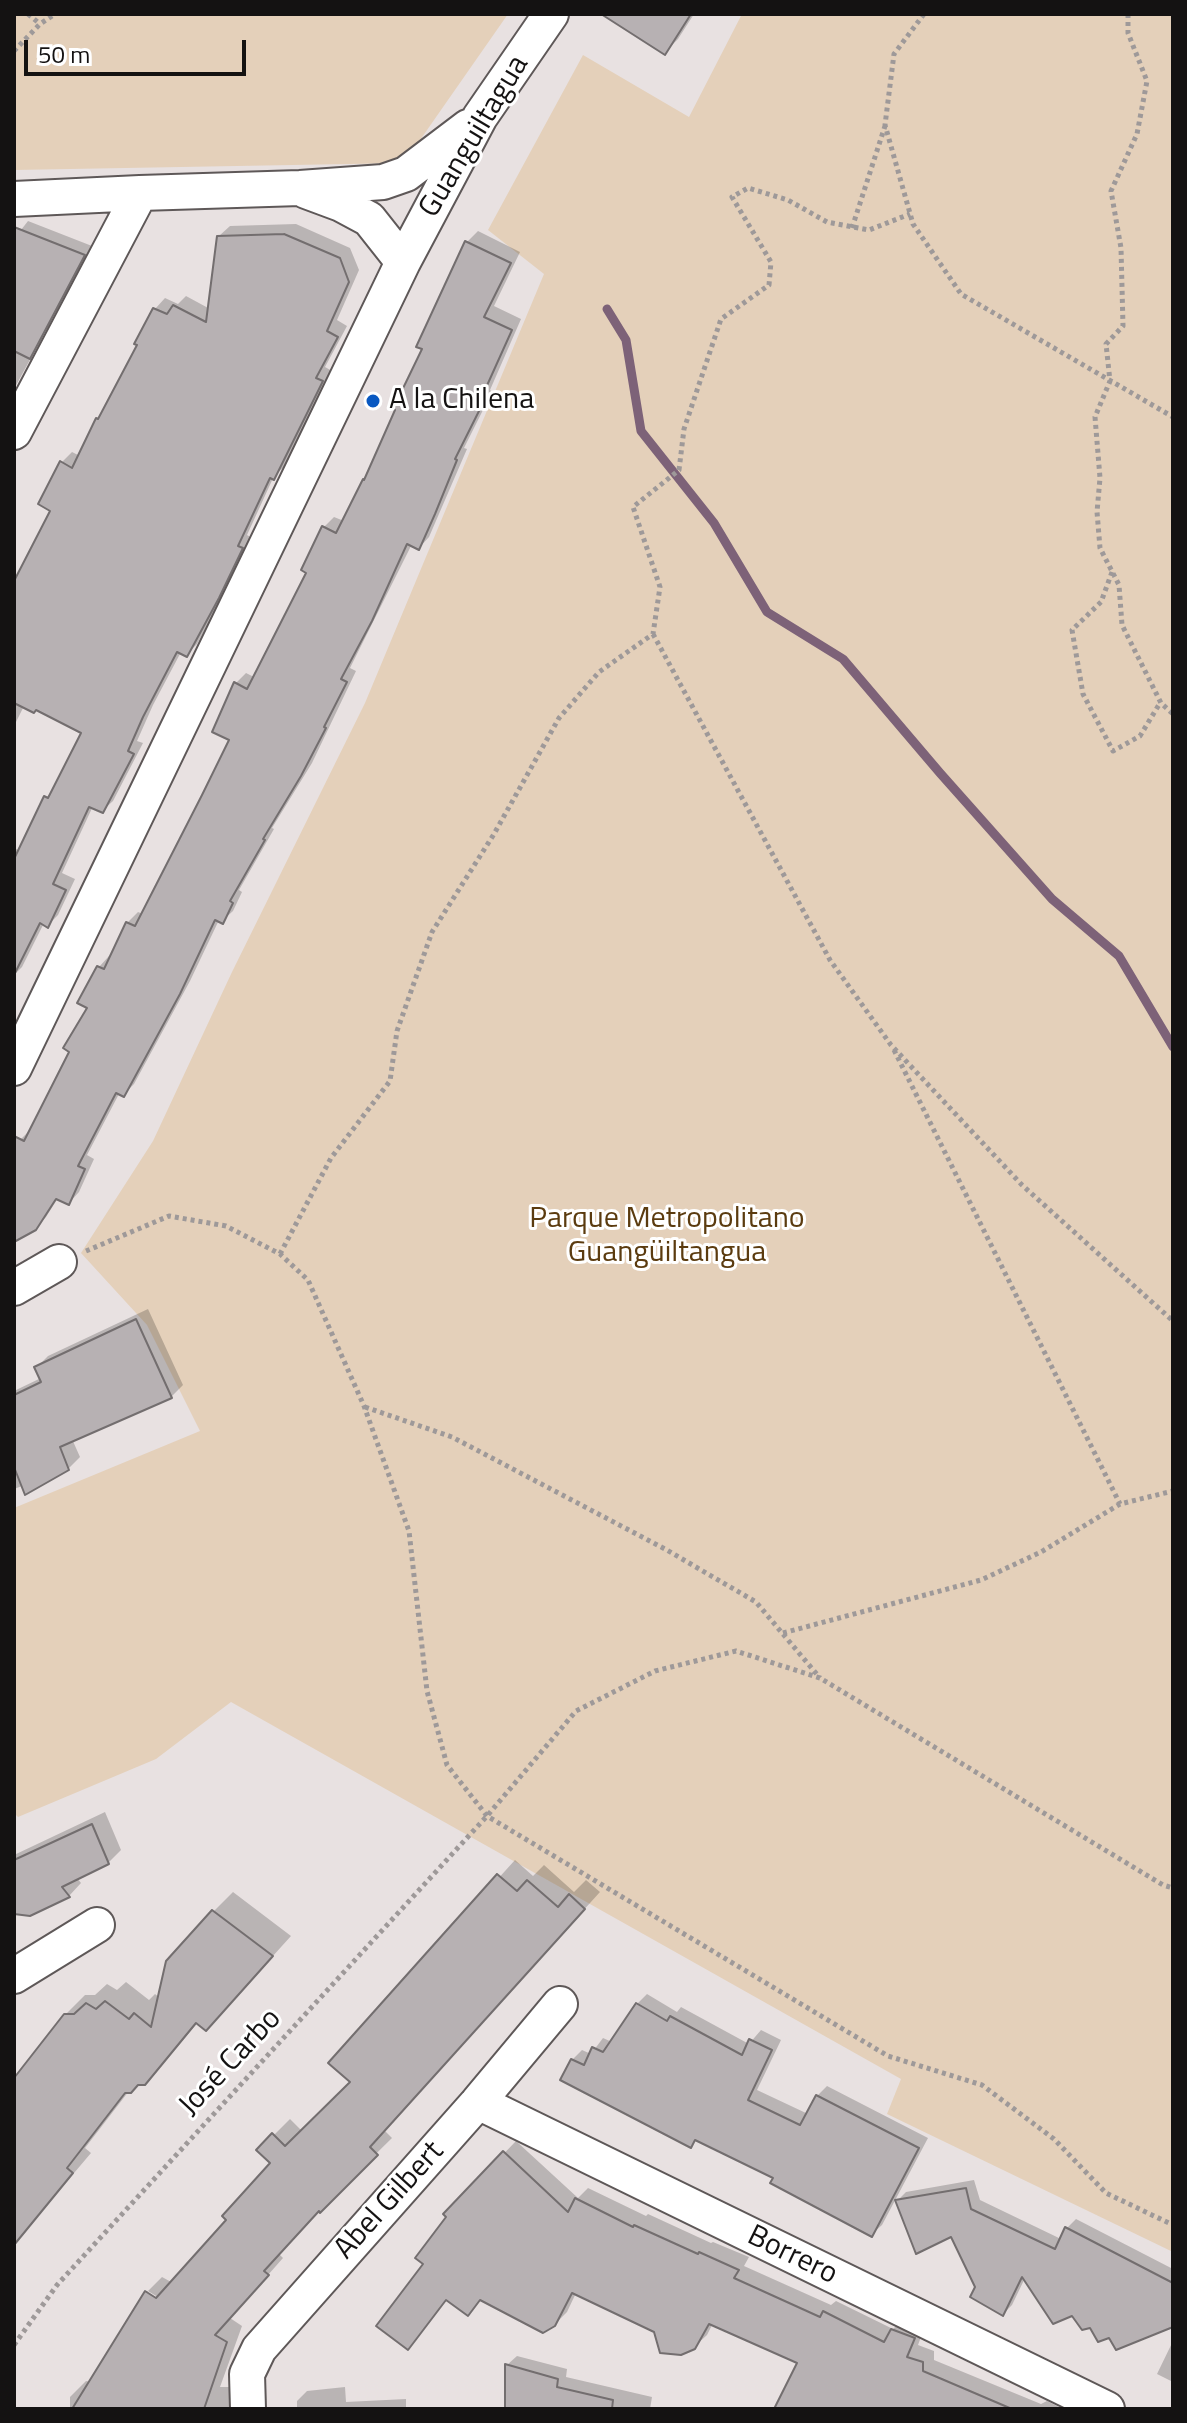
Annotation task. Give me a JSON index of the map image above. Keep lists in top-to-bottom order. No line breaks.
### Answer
{"streets":{"street":["Guanguiltagua","Abel Gilbert","Borrero"],"path":["José Carbo"]},"crossings":[["Abel Gilbert","Borrero"]],"parks":["Parque Metropolitano Guangüiltangua"],"places":["A la Chilena"],"scale_bar":"50 m"}
